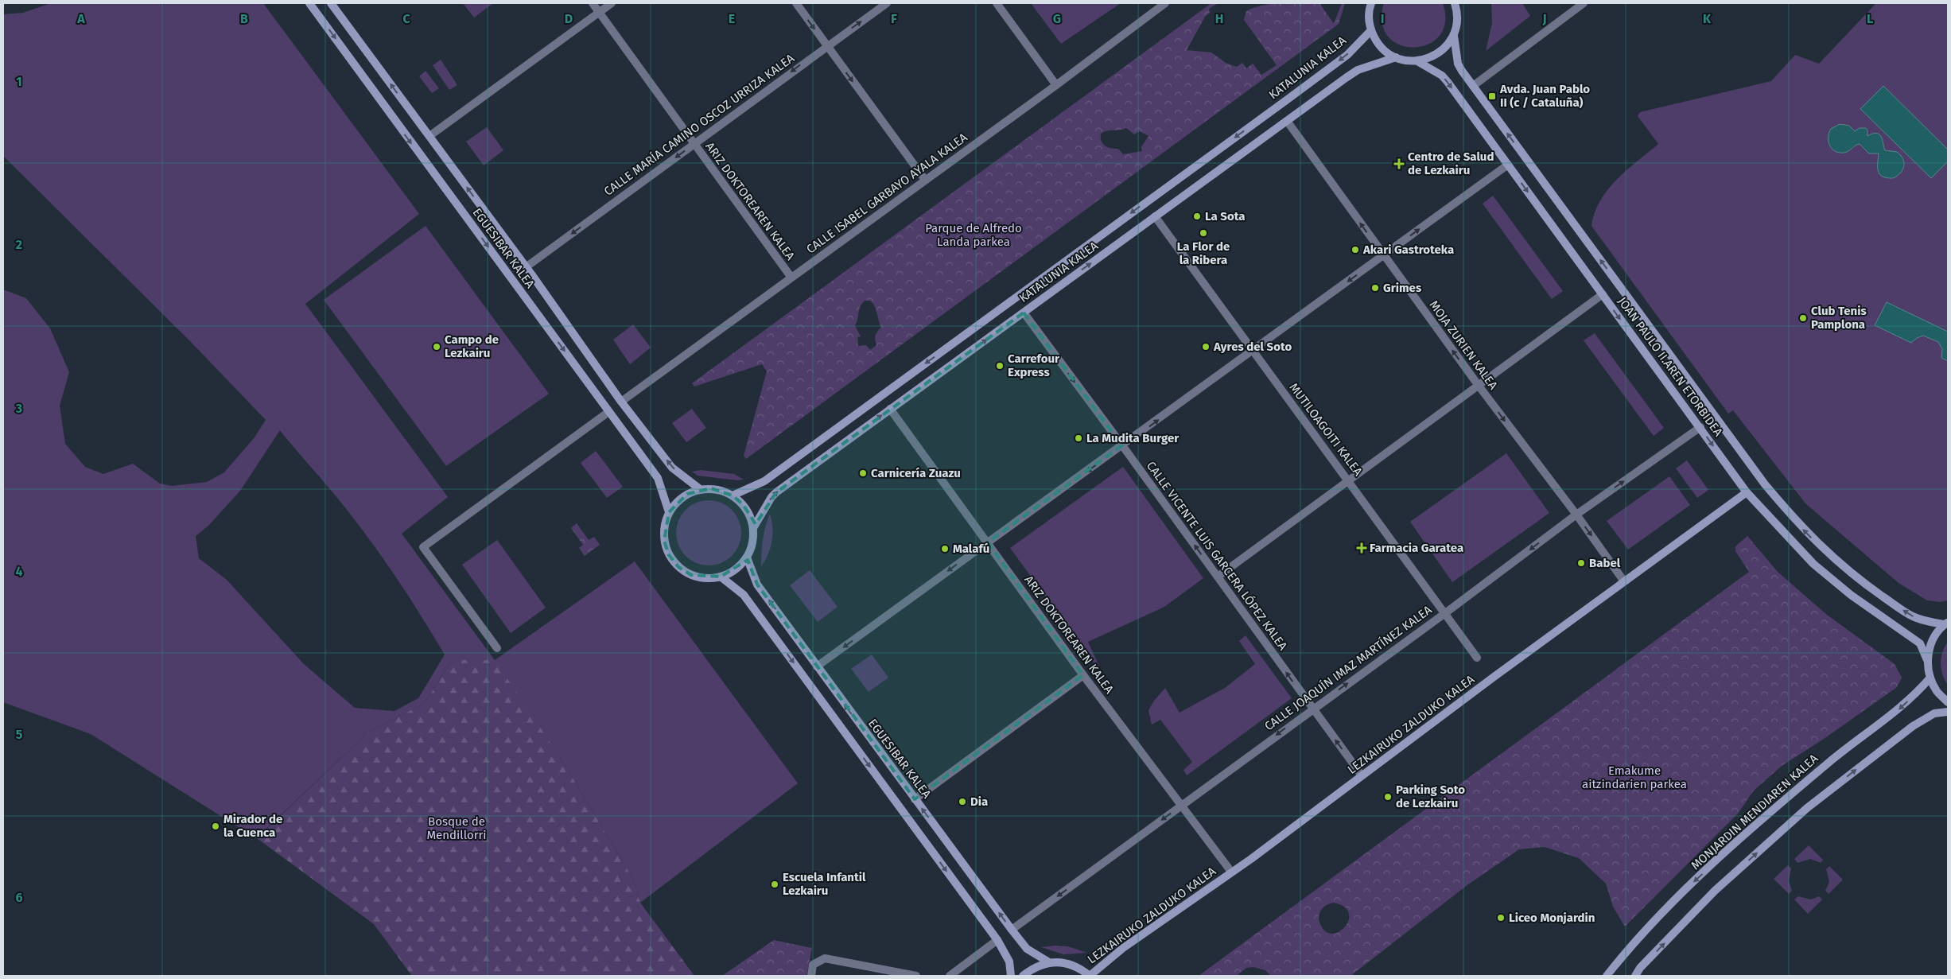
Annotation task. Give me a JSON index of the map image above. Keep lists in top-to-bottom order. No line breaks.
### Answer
{"streets":{"street":["KATALUNIA KALEA","CALLE MARÍA CAMINO OSCOZ URRIZA KALEA","CALLE ISABEL GARBAYO AYALA KALEA","ARIZ DOKTOREAREN KALEA","EGUESIBAR KALEA","MOJA ZURIEN KALEA","JOAN PAULO II.AREN ETORBIDEA","MUTILOAGOITI KALEA","CALLE VICENTE LUIS GARCERA LÓPEZ KALEA","CALLE JOAQUÍN IMAZ MARTÍNEZ KALEA","LEZKAIRUKO ZALDUKO KALEA","MONJARDIN MENDIAREN KALEA"]},"crossings":[["KATALUNIA KALEA","ARIZ DOKTOREAREN KALEA"],["KATALUNIA KALEA","EGUESIBAR KALEA"],["KATALUNIA KALEA","MOJA ZURIEN KALEA"],["KATALUNIA KALEA","MUTILOAGOITI KALEA"],["KATALUNIA KALEA","CALLE VICENTE LUIS GARCERA LÓPEZ KALEA"],["CALLE MARÍA CAMINO OSCOZ URRIZA KALEA","ARIZ DOKTOREAREN KALEA"],["CALLE MARÍA CAMINO OSCOZ URRIZA KALEA","EGUESIBAR KALEA"],["CALLE ISABEL GARBAYO AYALA KALEA","ARIZ DOKTOREAREN KALEA"],["CALLE ISABEL GARBAYO AYALA KALEA","EGUESIBAR KALEA"],["ARIZ DOKTOREAREN KALEA","CALLE JOAQUÍN IMAZ MARTÍNEZ KALEA"],["ARIZ DOKTOREAREN KALEA","LEZKAIRUKO ZALDUKO KALEA"],["EGUESIBAR KALEA","CALLE JOAQUÍN IMAZ MARTÍNEZ KALEA"],["MOJA ZURIEN KALEA","CALLE JOAQUÍN IMAZ MARTÍNEZ KALEA"],["MOJA ZURIEN KALEA","LEZKAIRUKO ZALDUKO KALEA"],["JOAN PAULO II.AREN ETORBIDEA","CALLE JOAQUÍN IMAZ MARTÍNEZ KALEA"],["JOAN PAULO II.AREN ETORBIDEA","LEZKAIRUKO ZALDUKO KALEA"],["MUTILOAGOITI KALEA","CALLE JOAQUÍN IMAZ MARTÍNEZ KALEA"],["CALLE VICENTE LUIS GARCERA LÓPEZ KALEA","CALLE JOAQUÍN IMAZ MARTÍNEZ KALEA"],["CALLE VICENTE LUIS GARCERA LÓPEZ KALEA","LEZKAIRUKO ZALDUKO KALEA"]],"parks":["Parque de Alfredo Landa parkea","Emakume aitzindarien parkea","Bosque de Mendillorri"],"places":{"transit":["Avda. Juan Pablo II (c / Cataluña)"],"health":["Centro de Salud de Lezkairu","Farmacia Garatea"],"other":["La Sota","La Flor de la Ribera","Akari Gastroteka","Grimes","Club Tenis Pamplona","Campo de Lezkairu","Ayres del Soto","Carrefour Express","La Mudita Burger","Carnicería Zuazu","Malafú","Babel","Parking Soto de Lezkairu","Dia","Mirador de la Cuenca","Escuela Infantil Lezkairu","Liceo Monjardin"]},"grid":{"columns":["A","B","C","D","E","F","G","H","I","J","K","L"],"rows":["1","2","3","4","5","6"]}}
